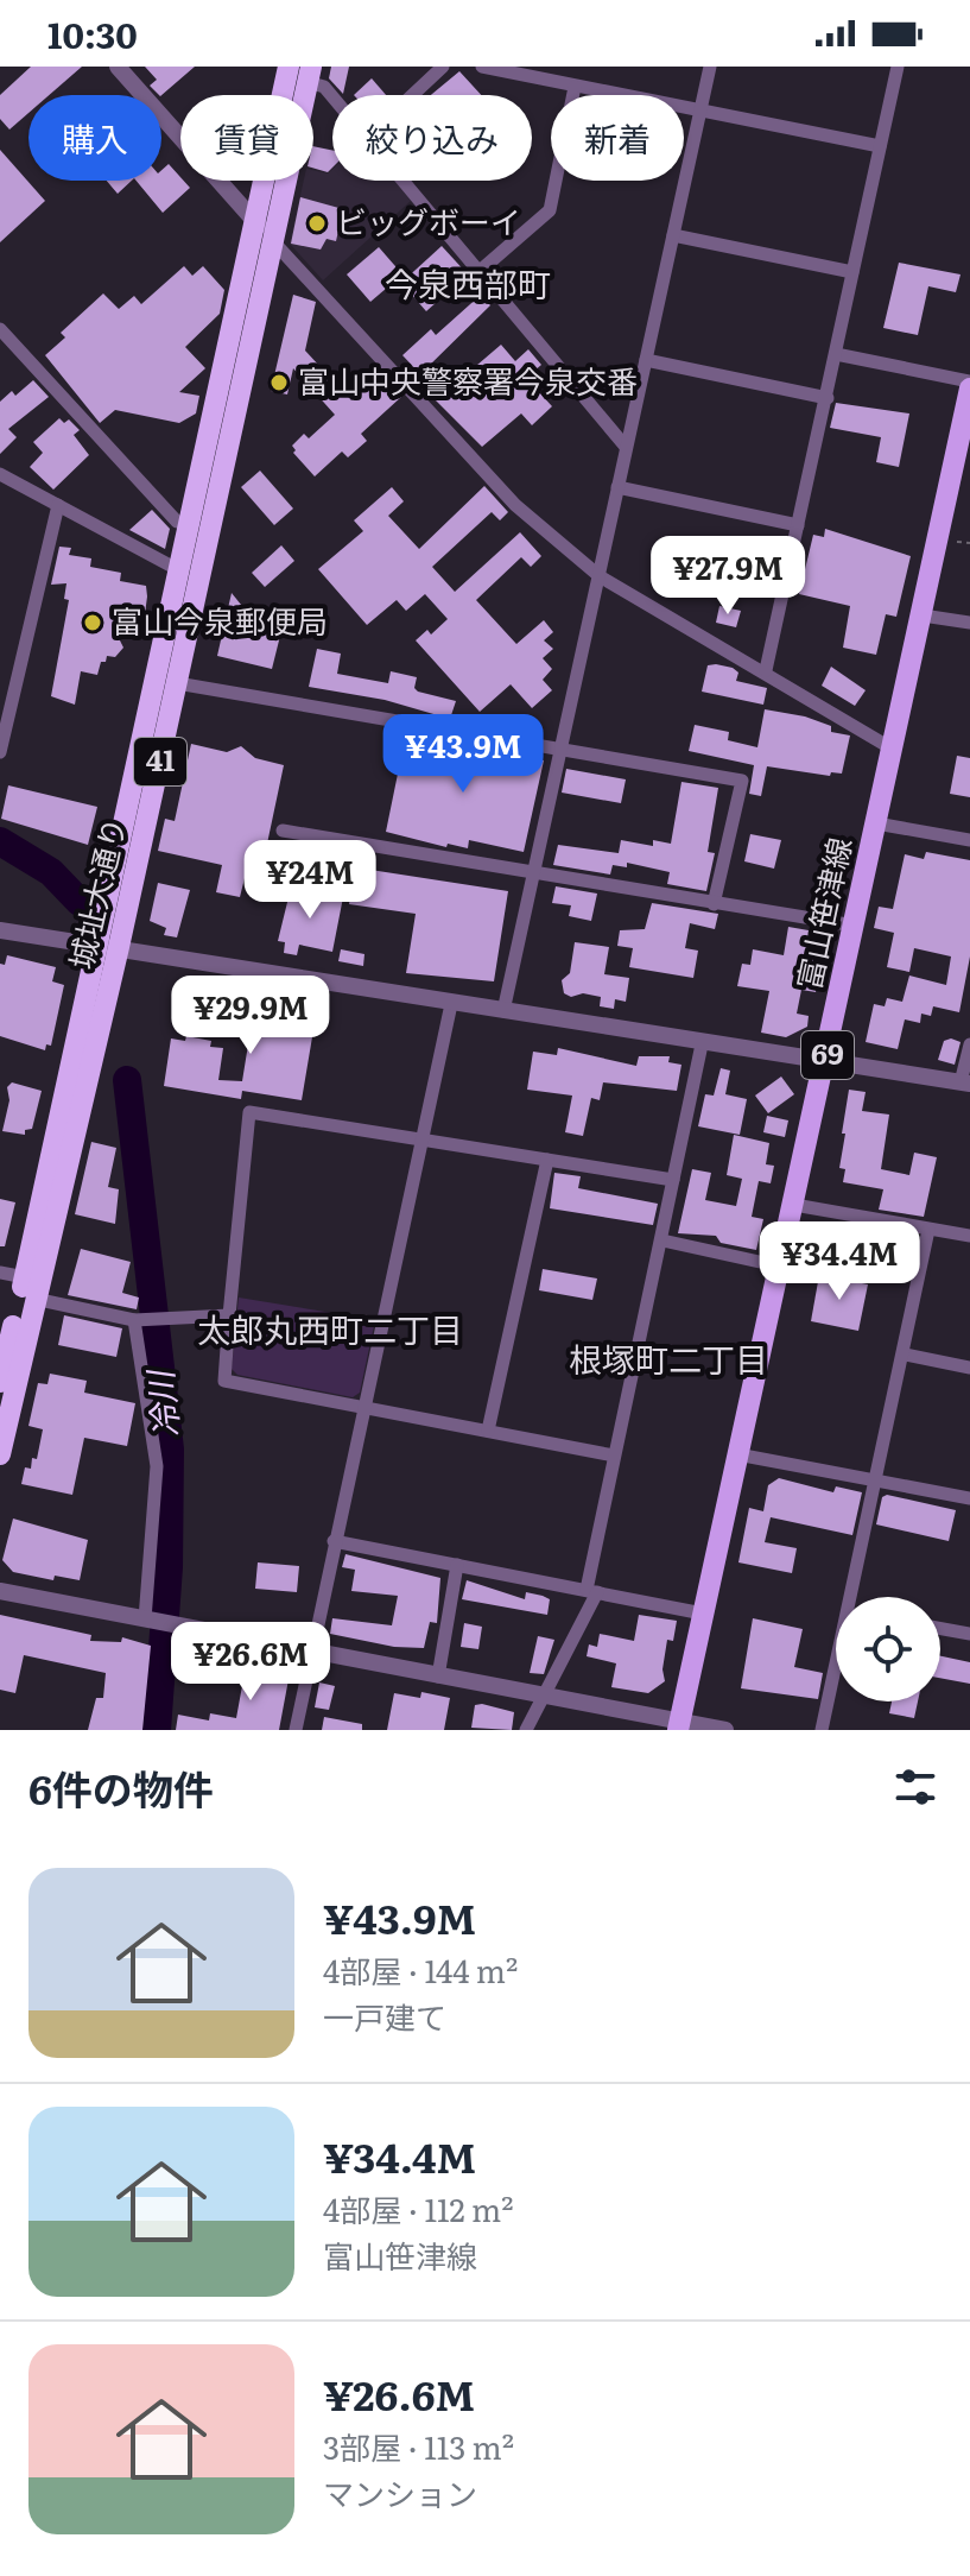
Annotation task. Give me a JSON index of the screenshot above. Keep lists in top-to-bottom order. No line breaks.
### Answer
{"streets":{"highway":["41","城址大通り"],"main road":["富山笹津線","69"]},"districts":["今泉西部町","太郎丸西町二丁目","根塚町二丁目"],"water":["冷川"],"places":["ビッグボーイ","富山中央警察署今泉交番","富山今泉郵便局"],"page":{"status":"10:30","chip":["購入","賃貸","絞り込み","新着"],"price":["¥27.9M","¥43.9M","¥24M","¥29.9M","¥34.4M","¥26.6M"],"heading":"6件の物件","list":[{"name":"¥43.9M","note":"4部屋 · 144 m² · 一戸建て"},{"name":"¥34.4M","note":"4部屋 · 112 m² · 富山笹津線"},{"name":"¥26.6M","note":"3部屋 · 113 m² · マンション"}]}}
